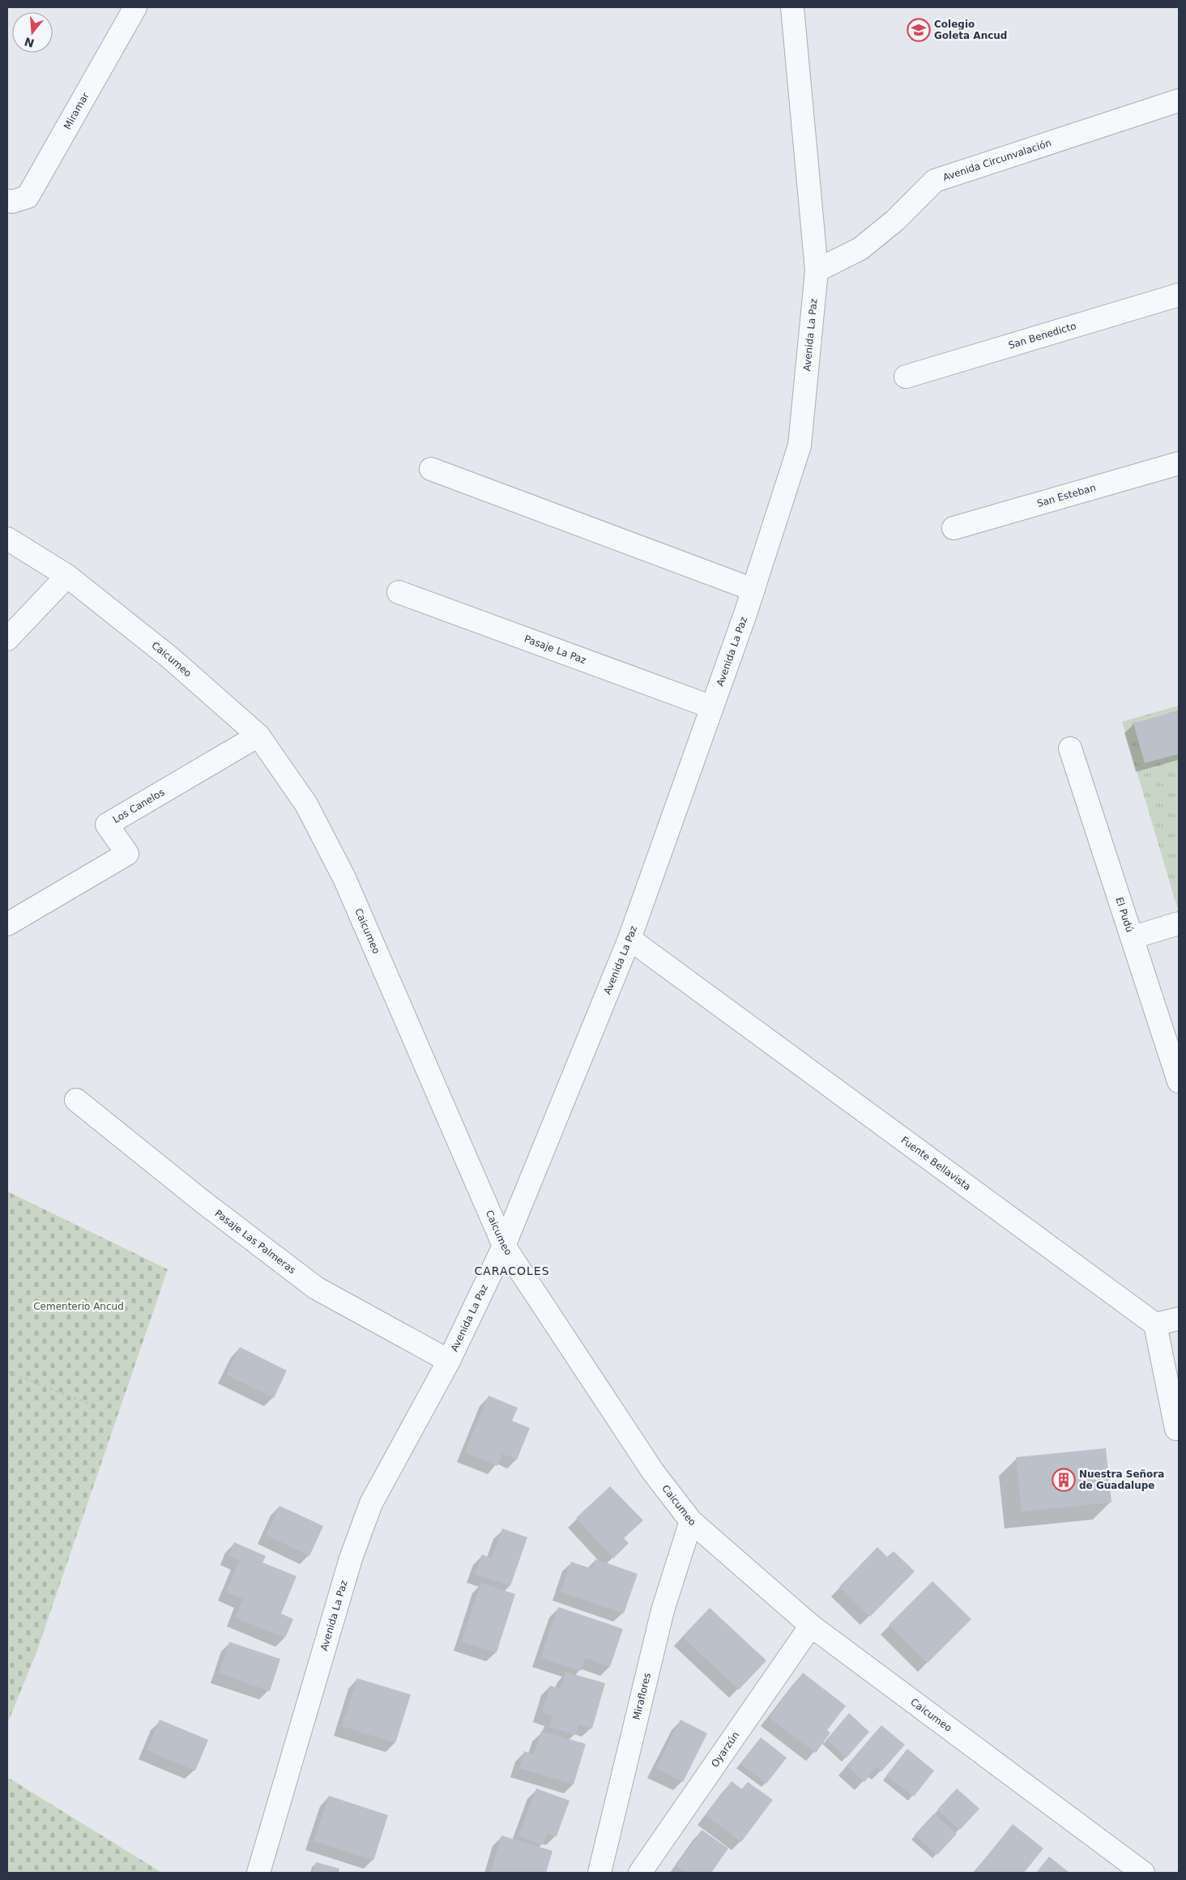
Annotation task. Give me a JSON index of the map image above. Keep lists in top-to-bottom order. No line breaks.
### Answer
{"streets":{"street":["Miramar","Avenida Circunvalación","Avenida La Paz","San Benedicto","San Esteban","Pasaje La Paz","Caicumeo","Los Canelos","El Pudú","Fuente Bellavista","Pasaje Las Palmeras","Miraflores","Oyarzún"]},"crossings":[["Avenida Circunvalación","Avenida La Paz"],["Avenida La Paz","Pasaje La Paz"],["Avenida La Paz","Caicumeo"],["Avenida La Paz","Fuente Bellavista"],["Avenida La Paz","Pasaje Las Palmeras"],["Caicumeo","Los Canelos"],["Caicumeo","Miraflores"],["Caicumeo","Oyarzún"]],"districts":["CARACOLES"],"parks":["Cementerio Ancud"],"places":{"school or university":["Colegio Goleta Ancud"],"building":["Nuestra Señora de Guadalupe"]},"north":"bottom"}
